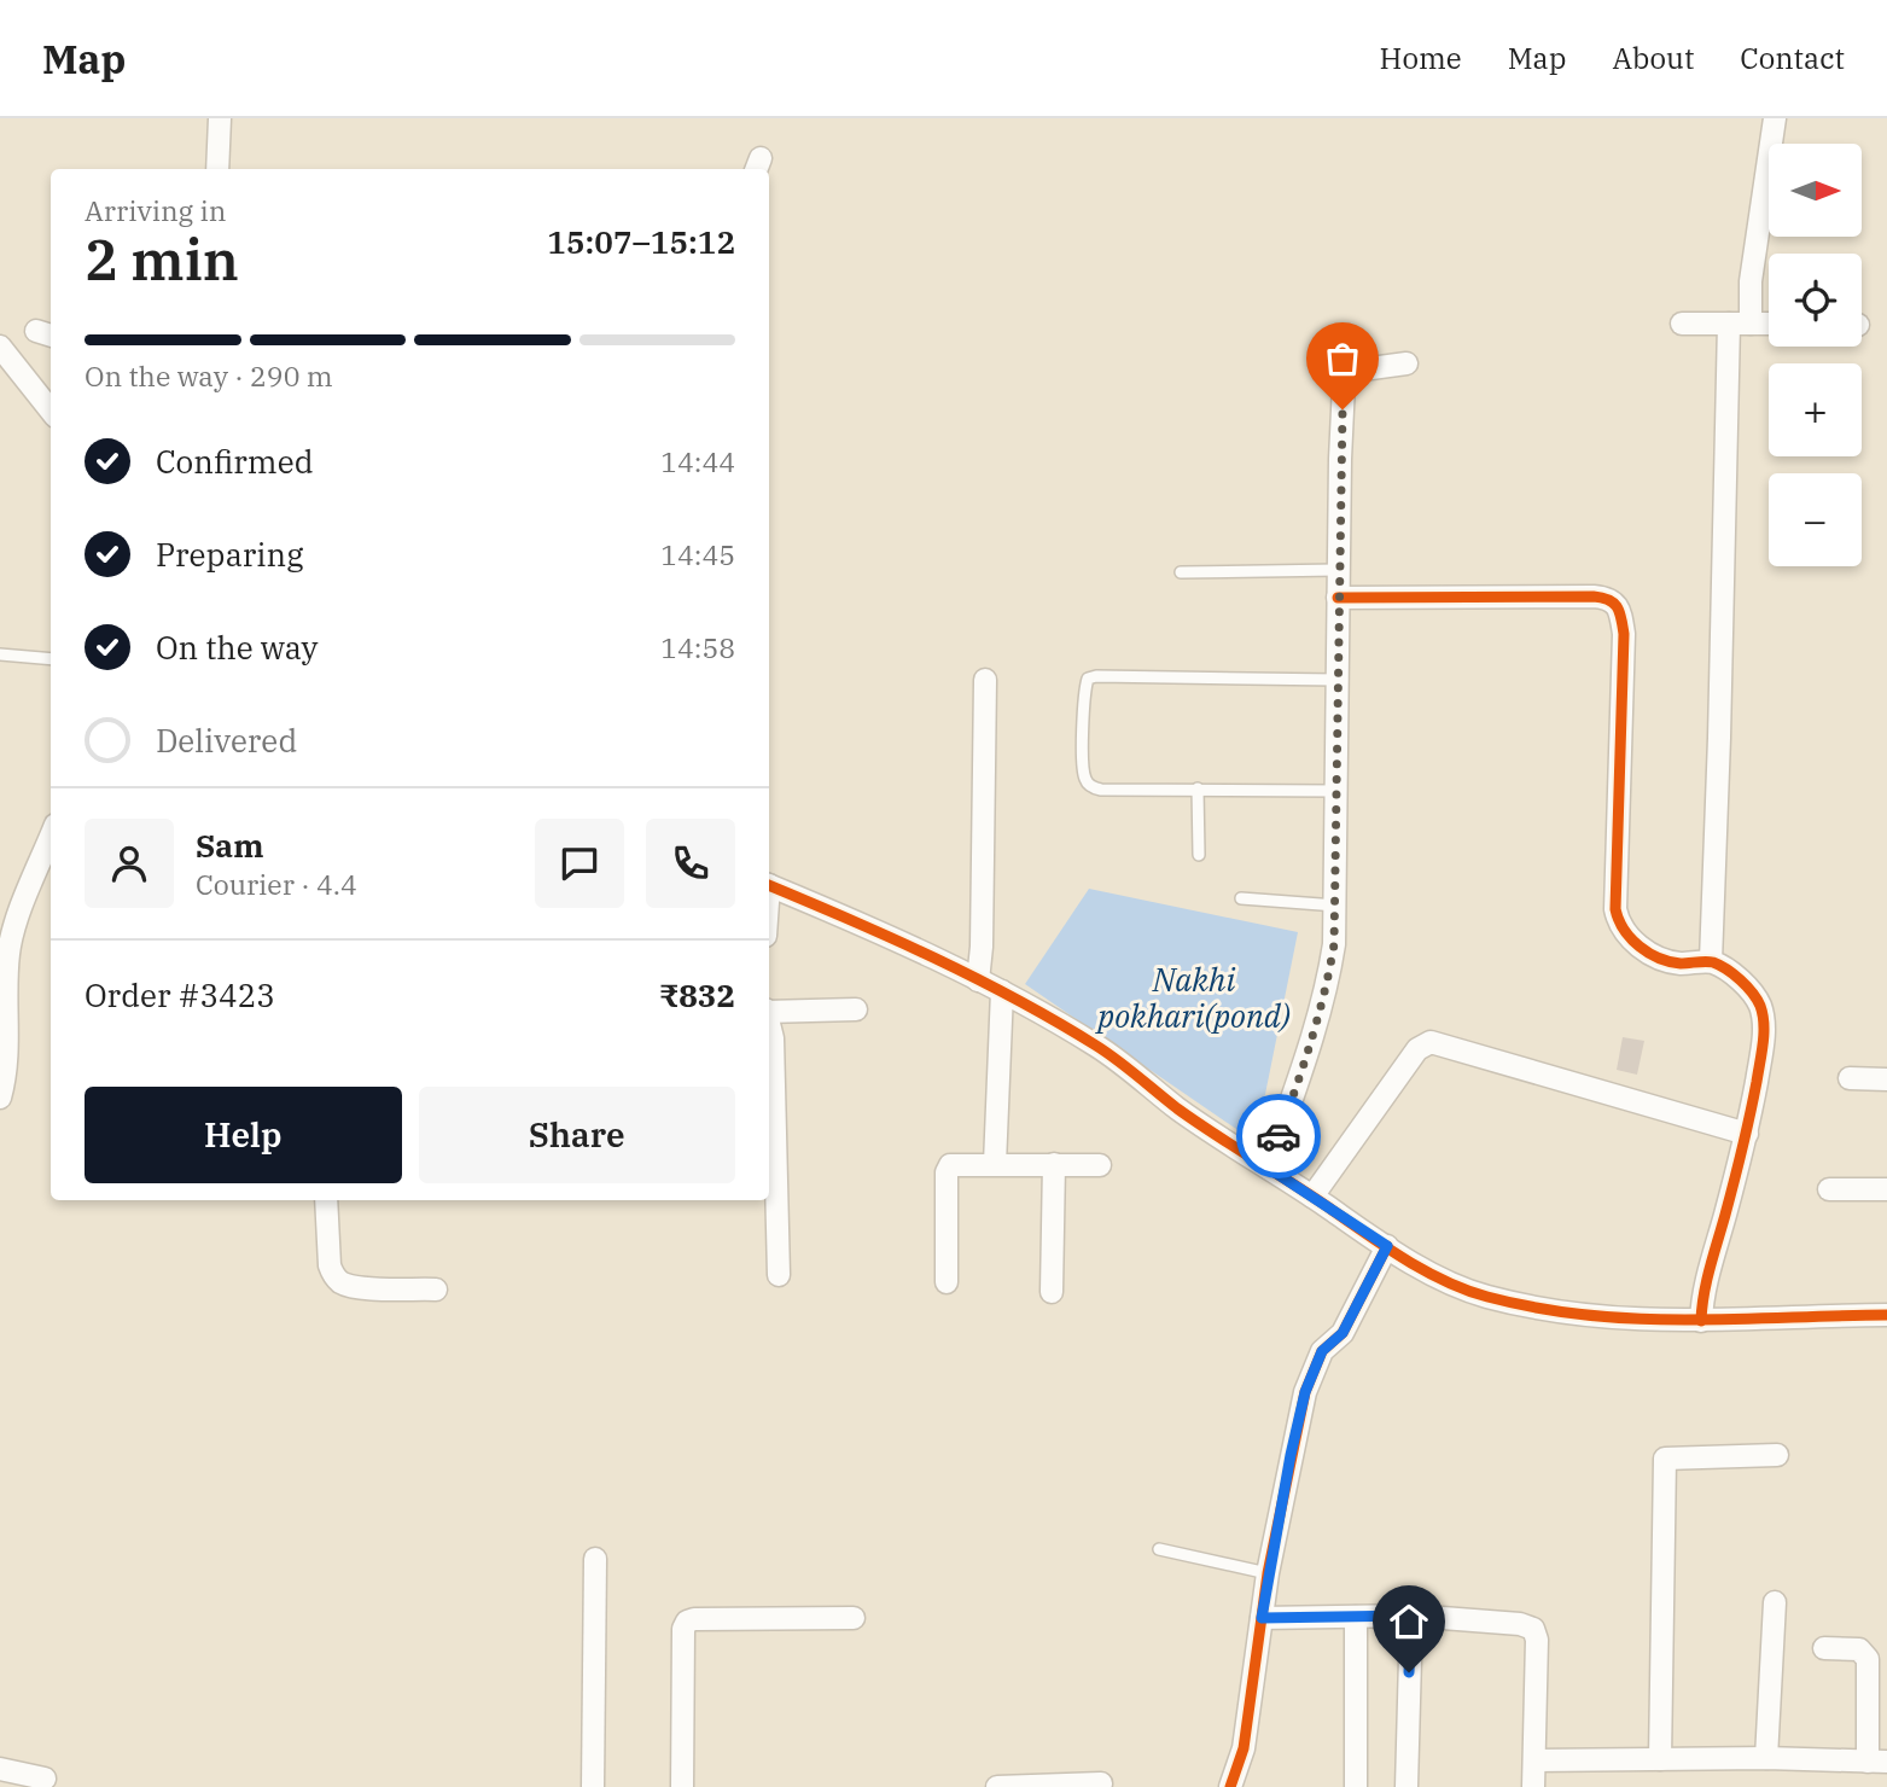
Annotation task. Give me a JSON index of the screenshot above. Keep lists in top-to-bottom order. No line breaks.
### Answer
{"water":["Nakhi pokhari(pond)"],"north":"right","page":{"header":"Map","nav":["Home","Map","About","Contact"],"map_buttons":["+","−"],"heading":["2 min","Arriving in","15:07–15:12"],"panel":["Sam","Courier · 4.4","Order #3423","₹832"],"bar":"On the way · 290 m","list":[["Confirmed","14:44"],["Preparing","14:45"],["On the way","14:58"],"Delivered"],"buttons":["Help","Share"]}}
